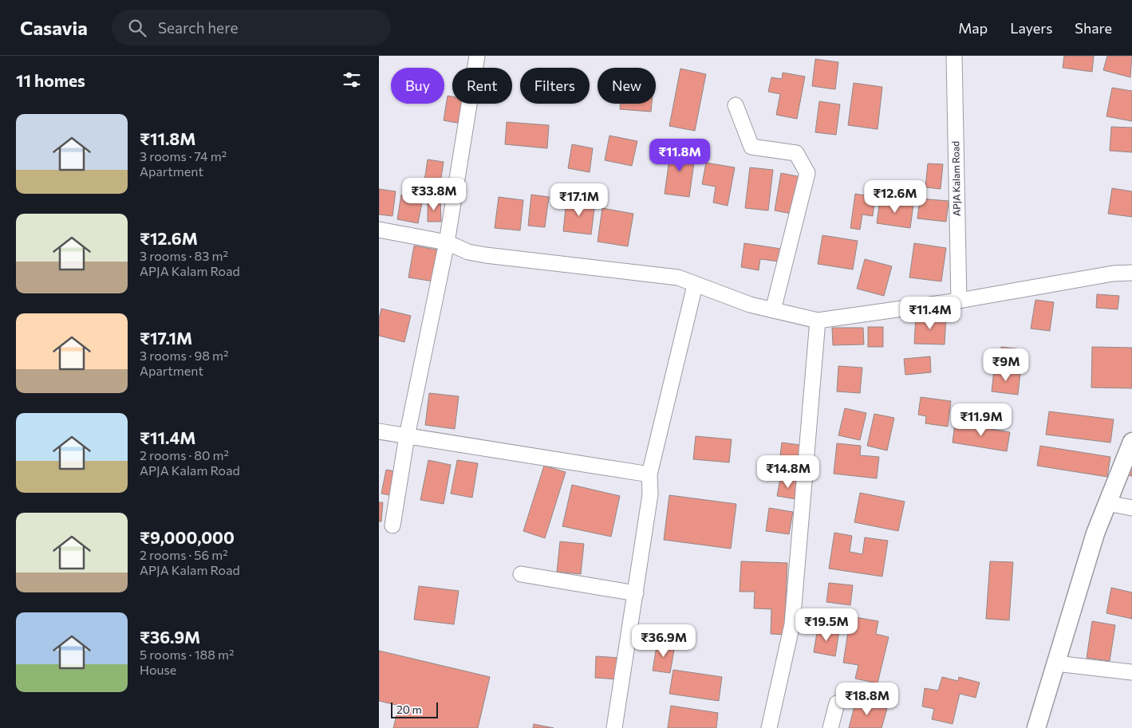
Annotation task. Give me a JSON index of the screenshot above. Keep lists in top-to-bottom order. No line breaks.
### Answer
{"streets":{"street":["APJA Kalam Road"]},"scale_bar":"20 m","page":{"header":"Casavia","search":"Search here","nav":["Map","Layers","Share"],"heading":"11 homes","chip":["Buy","Rent","Filters","New"],"list":[{"name":"₹11.8M","note":"3 rooms · 74 m² · Apartment"},{"name":"₹12.6M","note":"3 rooms · 83 m² · APJA Kalam Road"},{"name":"₹17.1M","note":"3 rooms · 98 m² · Apartment"},{"name":"₹11.4M","note":"2 rooms · 80 m² · APJA Kalam Road"},{"name":"₹9,000,000","note":"2 rooms · 56 m² · APJA Kalam Road"},{"name":"₹36.9M","note":"5 rooms · 188 m² · House"}],"price":["₹11.8M","₹33.8M","₹12.6M","₹17.1M","₹11.4M","₹9M","₹11.9M","₹14.8M","₹19.5M","₹36.9M","₹18.8M"],"scale":"20 m"}}
